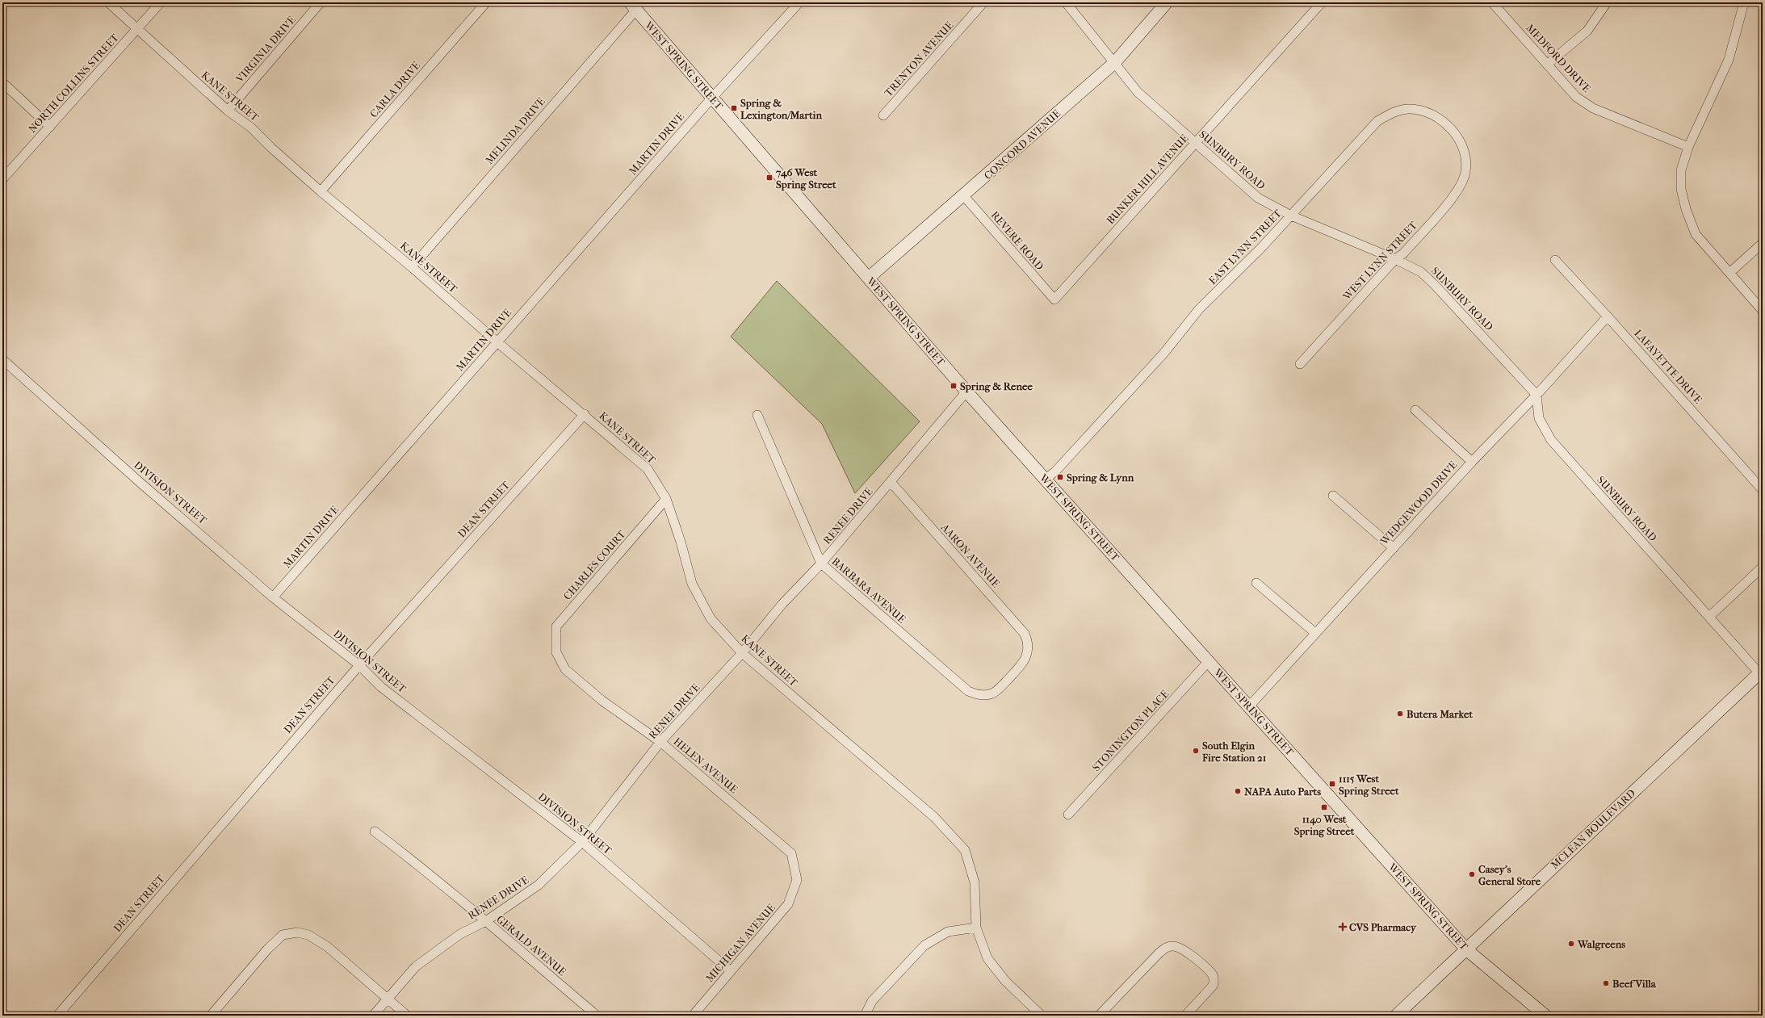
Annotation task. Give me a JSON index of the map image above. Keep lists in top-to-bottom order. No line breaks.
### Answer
{"streets":{"main road":["WEST SPRING STREET","CONCORD AVENUE","MCLEAN BOULEVARD"],"street":["VIRGINIA DRIVE","MEDFORD DRIVE","TRENTON AVENUE","NORTH COLLINS STREET","CARLA DRIVE","KANE STREET","MELINDA DRIVE","MARTIN DRIVE","SUNBURY ROAD","BUNKER HILL AVENUE","REVERE ROAD","EAST LYNN STREET","WEST LYNN STREET","LAFAYETTE DRIVE","DIVISION STREET","WEDGEWOOD DRIVE","DEAN STREET","RENEE DRIVE","AARON AVENUE","CHARLES COURT","BARBARA AVENUE","STONINGTON PLACE","HELEN AVENUE","MICHIGAN AVENUE","GERALD AVENUE"]},"crossings":[["VIRGINIA DRIVE","KANE STREET"],["WEST SPRING STREET","MELINDA DRIVE"],["WEST SPRING STREET","MARTIN DRIVE"],["WEST SPRING STREET","CONCORD AVENUE"],["WEST SPRING STREET","EAST LYNN STREET"],["WEST SPRING STREET","WEDGEWOOD DRIVE"],["WEST SPRING STREET","RENEE DRIVE"],["WEST SPRING STREET","STONINGTON PLACE"],["WEST SPRING STREET","MCLEAN BOULEVARD"],["NORTH COLLINS STREET","KANE STREET"],["CARLA DRIVE","KANE STREET"],["KANE STREET","MELINDA DRIVE"],["KANE STREET","MARTIN DRIVE"],["KANE STREET","DEAN STREET"],["KANE STREET","RENEE DRIVE"],["KANE STREET","CHARLES COURT"],["MARTIN DRIVE","DIVISION STREET"],["CONCORD AVENUE","SUNBURY ROAD"],["CONCORD AVENUE","REVERE ROAD"],["SUNBURY ROAD","BUNKER HILL AVENUE"],["SUNBURY ROAD","EAST LYNN STREET"],["SUNBURY ROAD","WEST LYNN STREET"],["SUNBURY ROAD","WEDGEWOOD DRIVE"],["SUNBURY ROAD","MCLEAN BOULEVARD"],["BUNKER HILL AVENUE","REVERE ROAD"],["EAST LYNN STREET","WEST LYNN STREET"],["LAFAYETTE DRIVE","WEDGEWOOD DRIVE"],["DIVISION STREET","DEAN STREET"],["DIVISION STREET","RENEE DRIVE"],["DIVISION STREET","MICHIGAN AVENUE"],["RENEE DRIVE","AARON AVENUE"],["RENEE DRIVE","BARBARA AVENUE"],["RENEE DRIVE","HELEN AVENUE"],["RENEE DRIVE","GERALD AVENUE"],["AARON AVENUE","BARBARA AVENUE"],["CHARLES COURT","HELEN AVENUE"],["HELEN AVENUE","MICHIGAN AVENUE"]],"places":{"transit":["Spring & Lexington/Martin","746 West Spring Street","Spring & Renee","Spring & Lynn","1115 West Spring Street","1140 West Spring Street"],"other":["Butera Market","South Elgin Fire Station 21","NAPA Auto Parts","Casey's General Store","Walgreens","Beef Villa"],"health":["CVS Pharmacy"]}}
